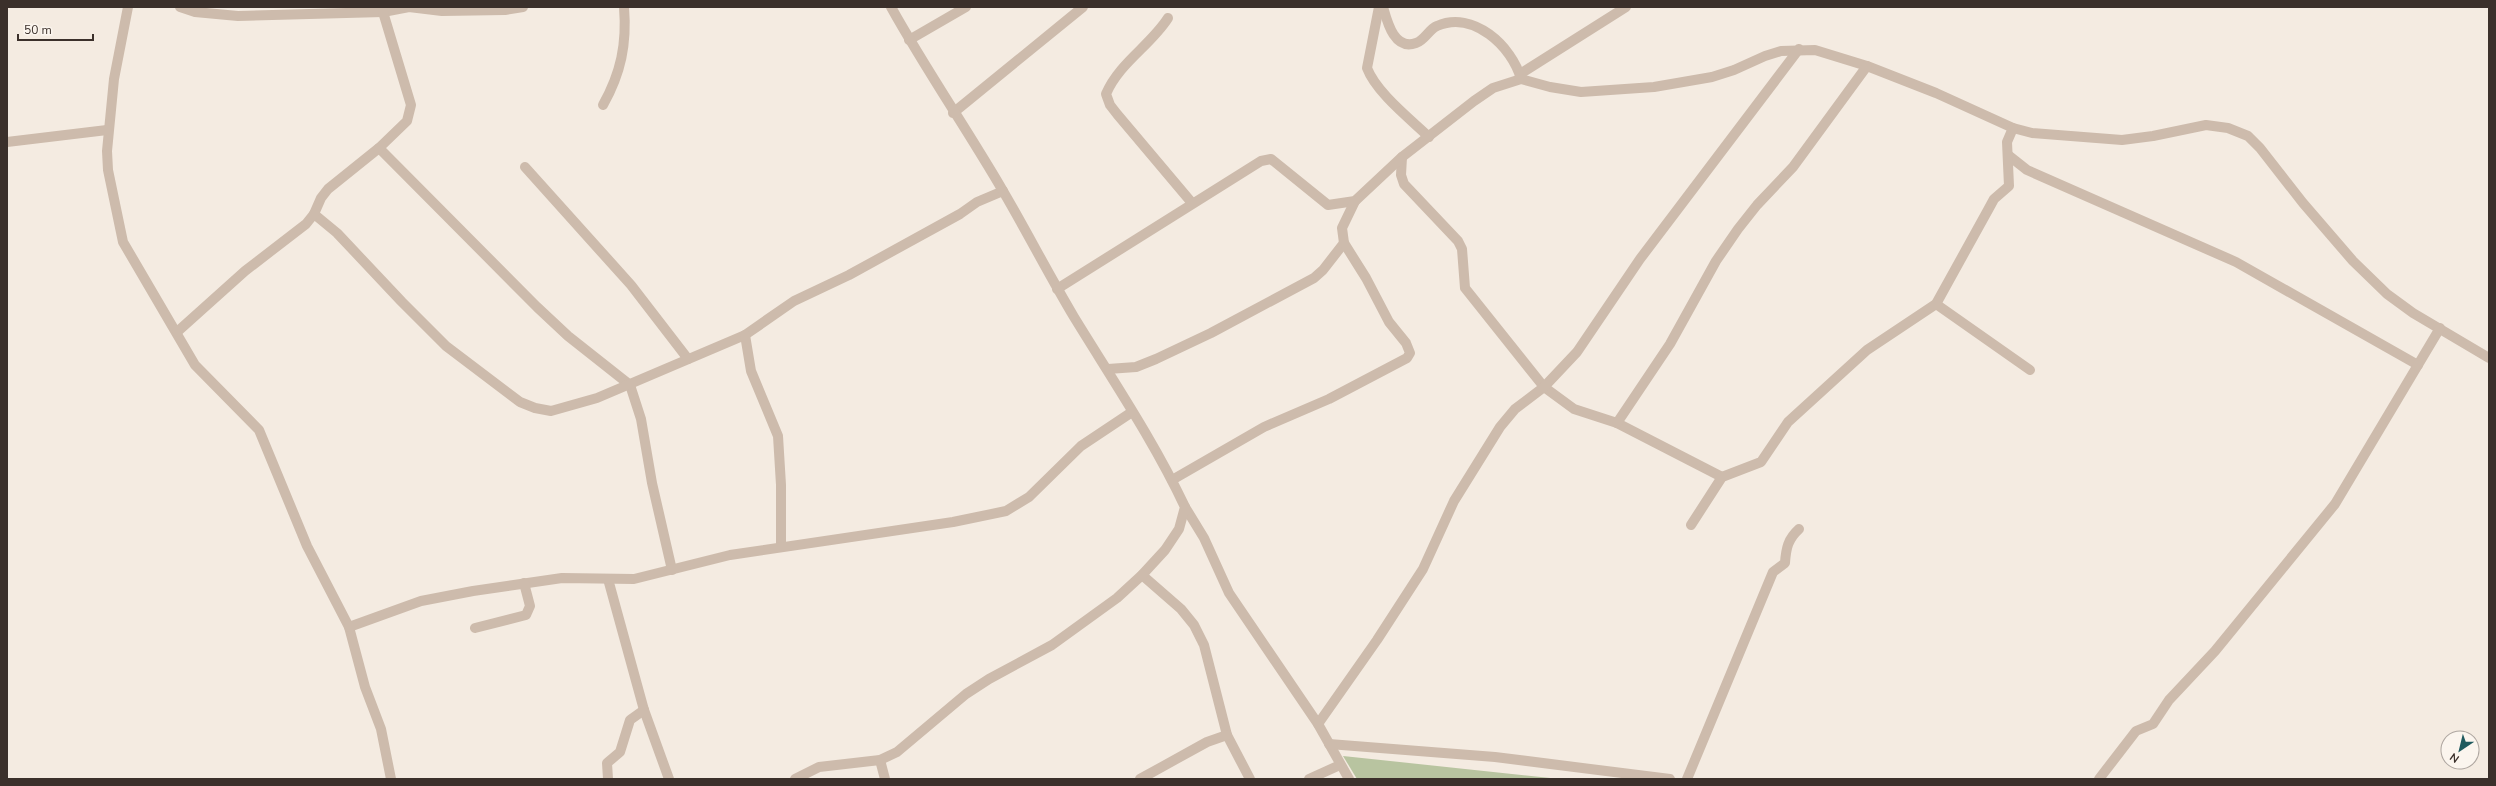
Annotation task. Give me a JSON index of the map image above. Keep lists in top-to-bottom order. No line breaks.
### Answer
{"scale_bar":"50 m","north":"bottom left"}
